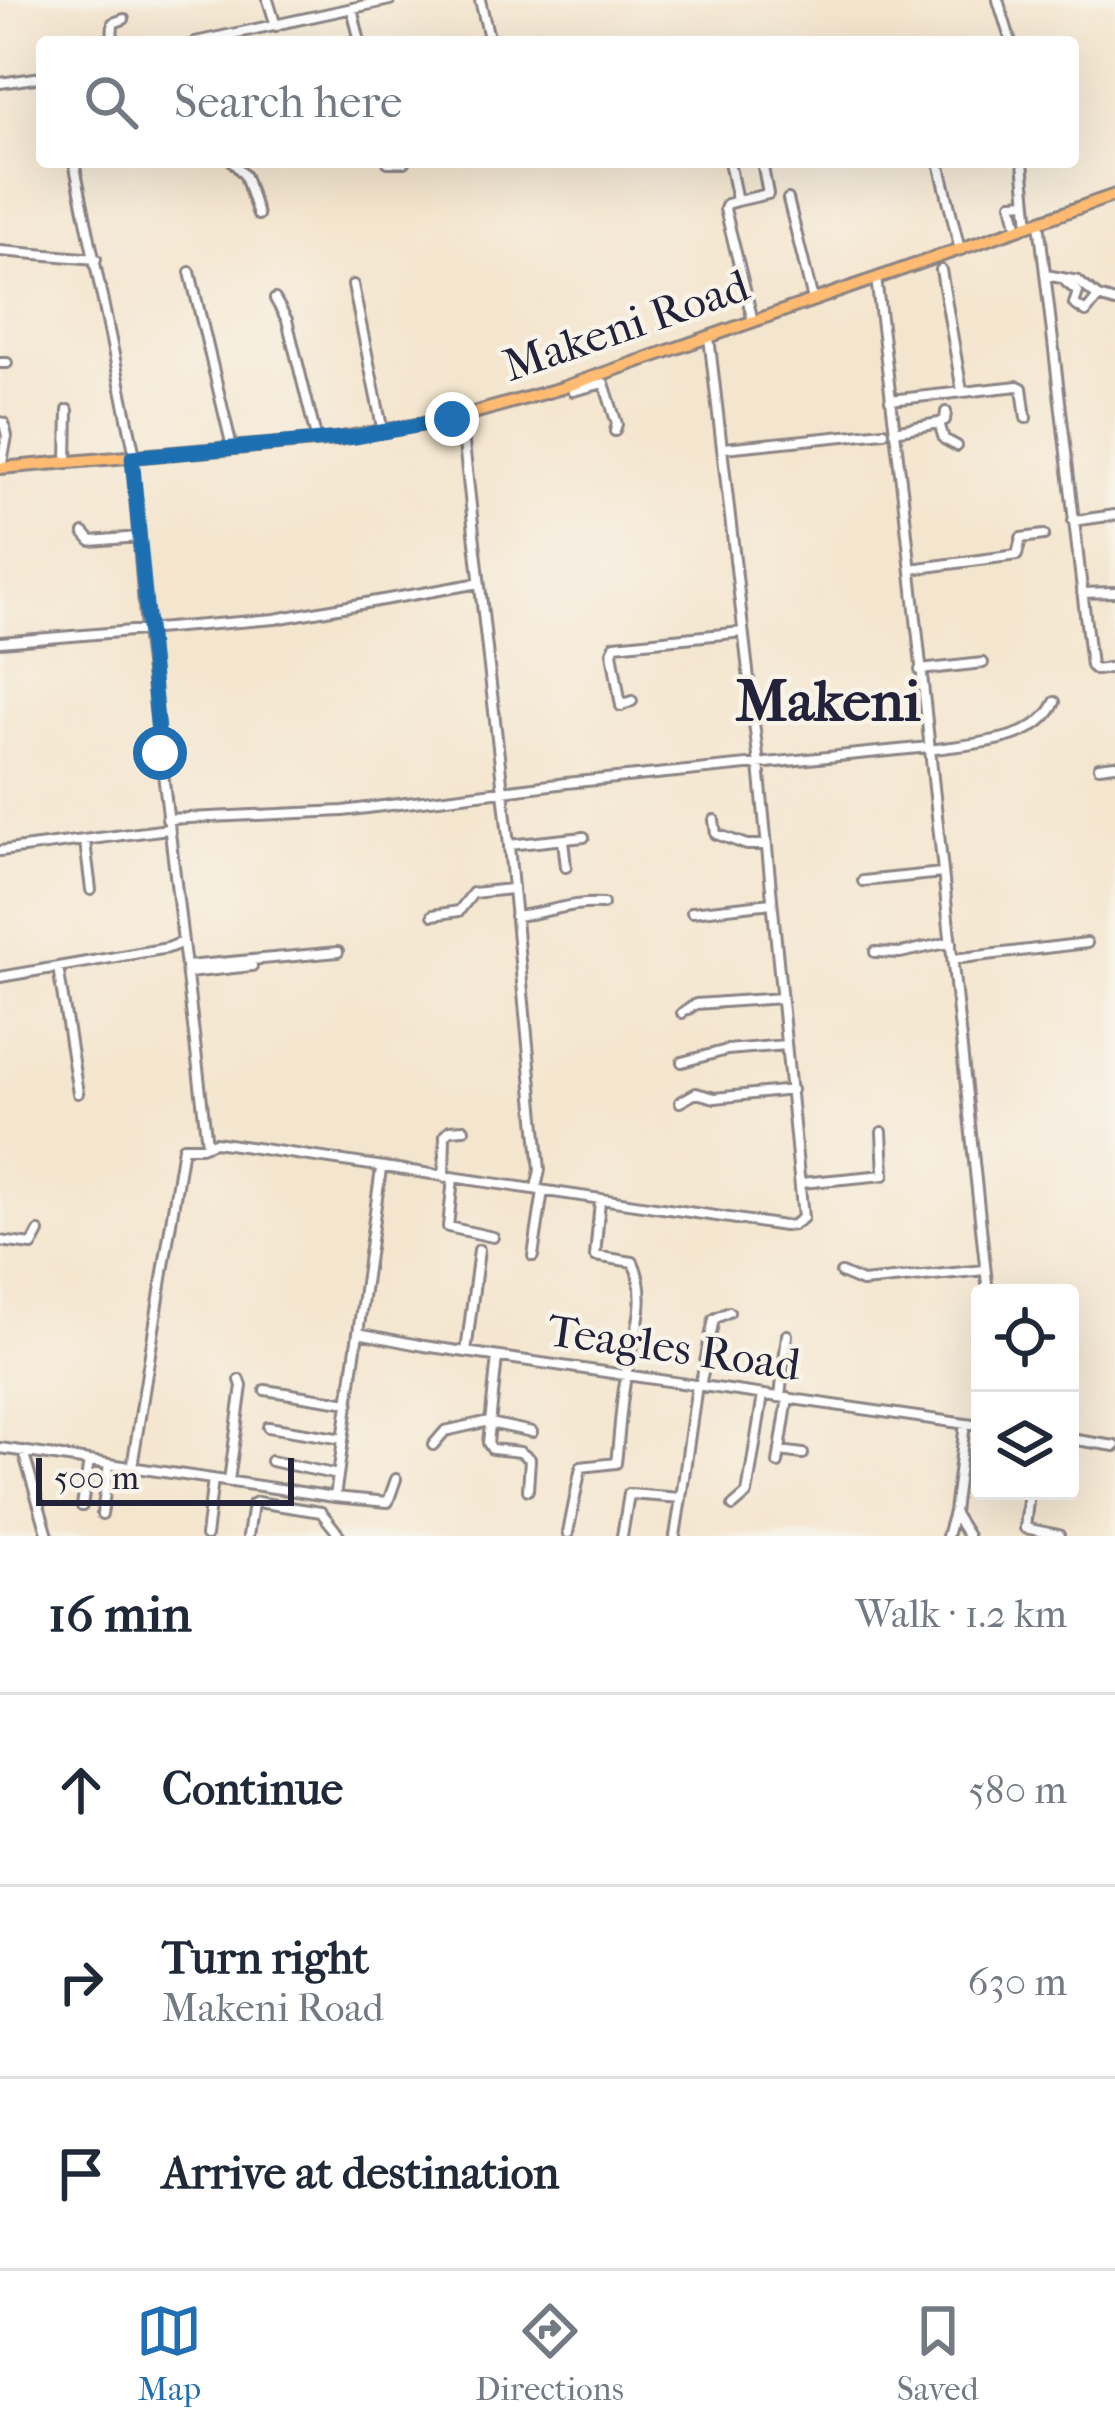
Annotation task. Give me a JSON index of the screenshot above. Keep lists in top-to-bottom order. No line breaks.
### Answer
{"streets":{"main road":["Makeni Road"],"street":["Teagles Road"]},"districts":["Makeni"],"scale_bar":"500 m","page":{"search":"Search here","scale":"500 m","heading":["16 min","Walk · 1.2 km"],"list":[["Continue","580 m"],["Turn right","Makeni Road","630 m"],"Arrive at destination"],"nav":["Map","Directions","Saved"]}}
